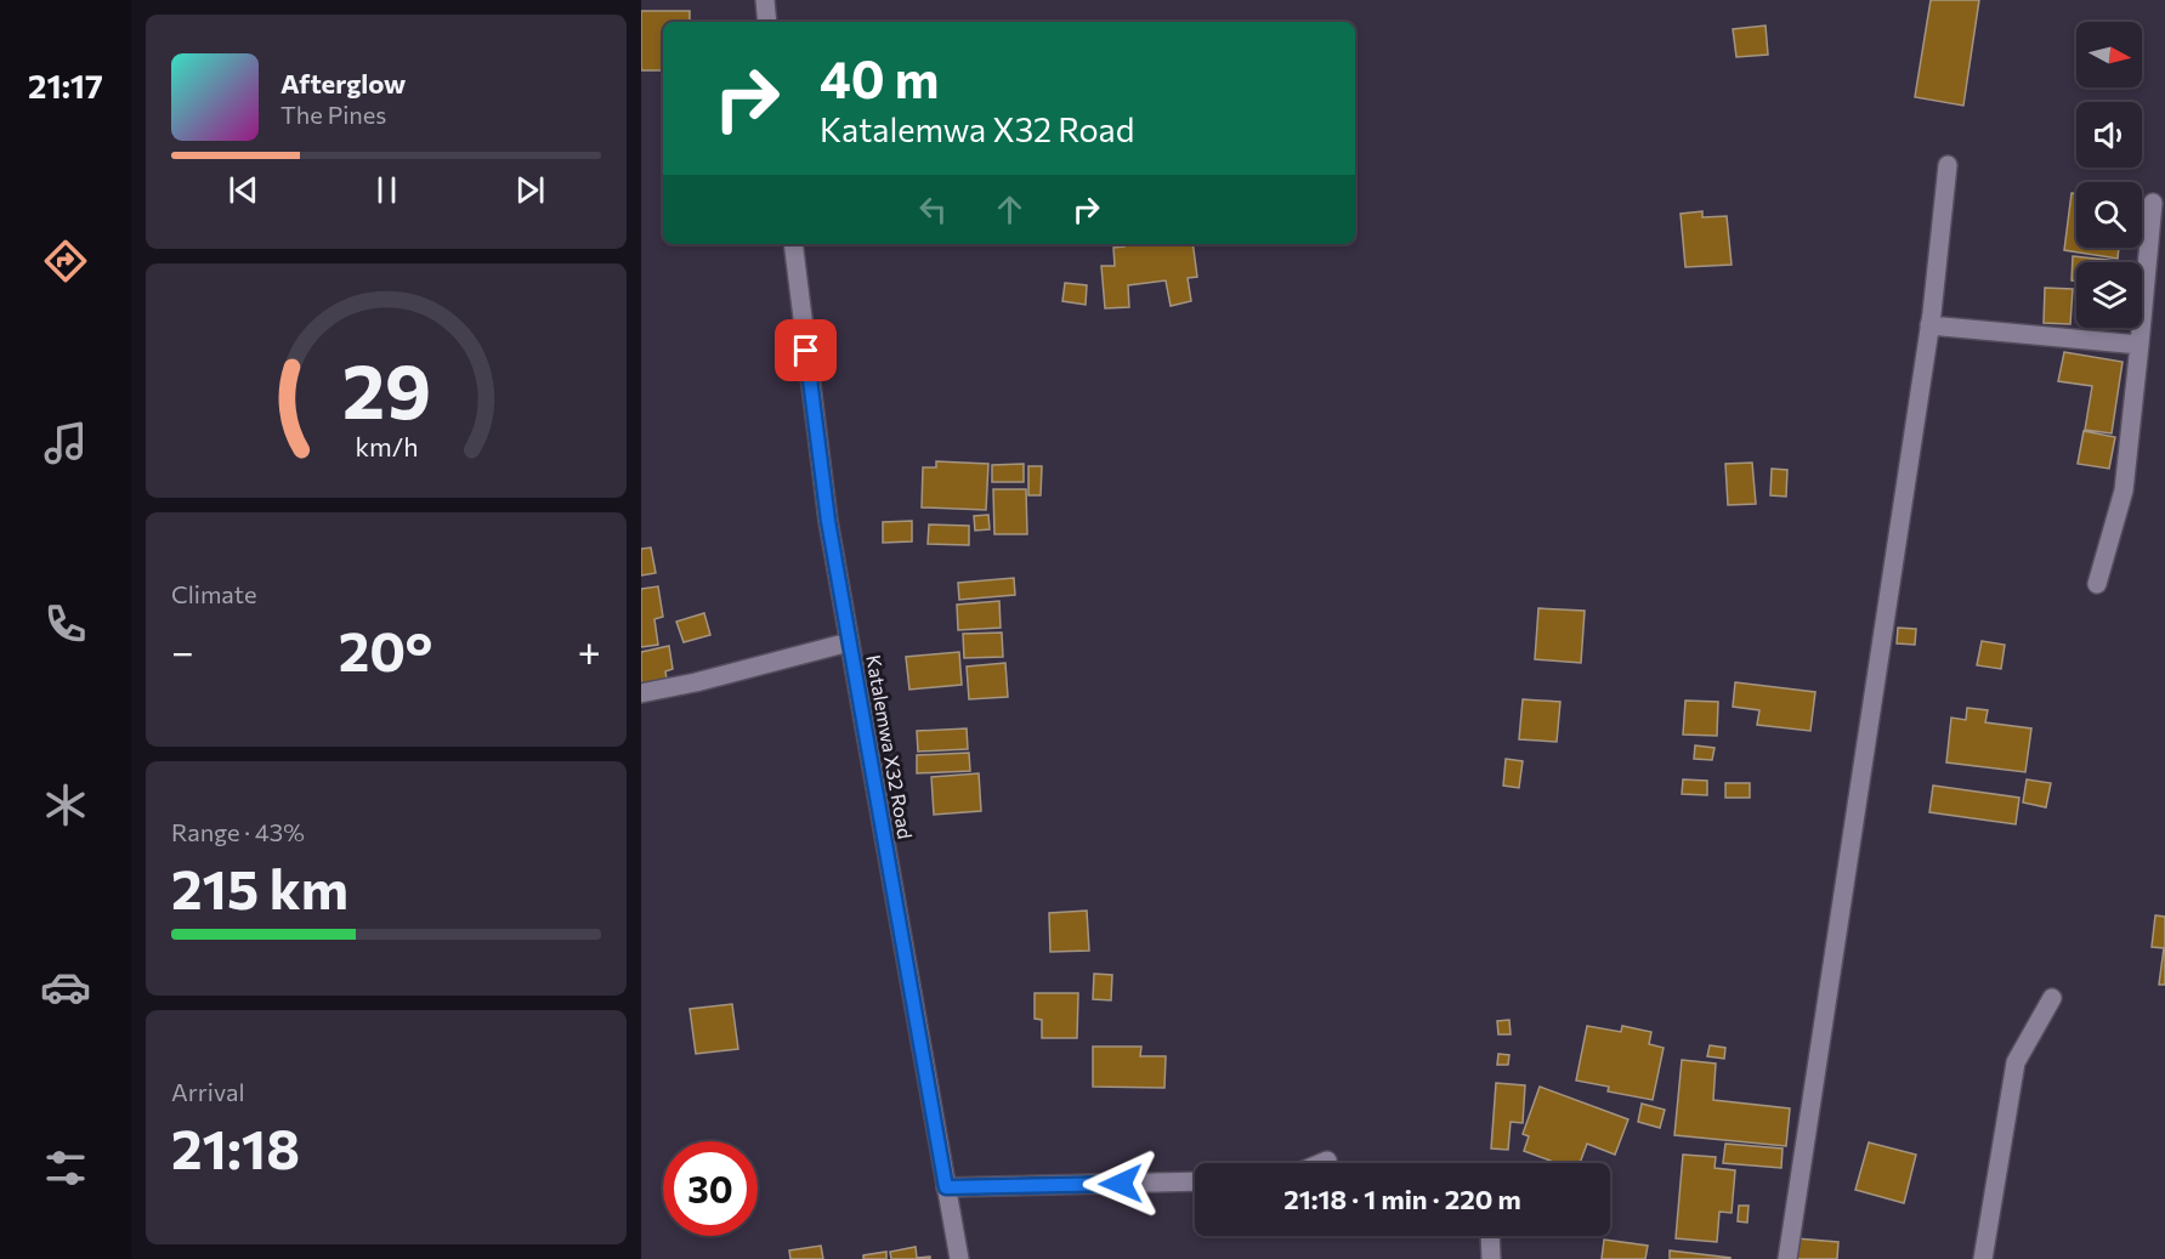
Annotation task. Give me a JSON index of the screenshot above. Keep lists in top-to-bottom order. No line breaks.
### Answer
{"streets":{"street":["Katalemwa X32 Road"]},"north":"right","page":{"tabs":"21:17","turn":["40 m","Katalemwa X32 Road"],"song":["Afterglow","The Pines"],"tile":["Climate",["Range · 43%","215 km"],["Arrival","21:18"]],"heat":["−","20°","+"],"limit":"30","trip":"21:18 · 1 min · 220 m","gauge":["29","km/h"]}}
